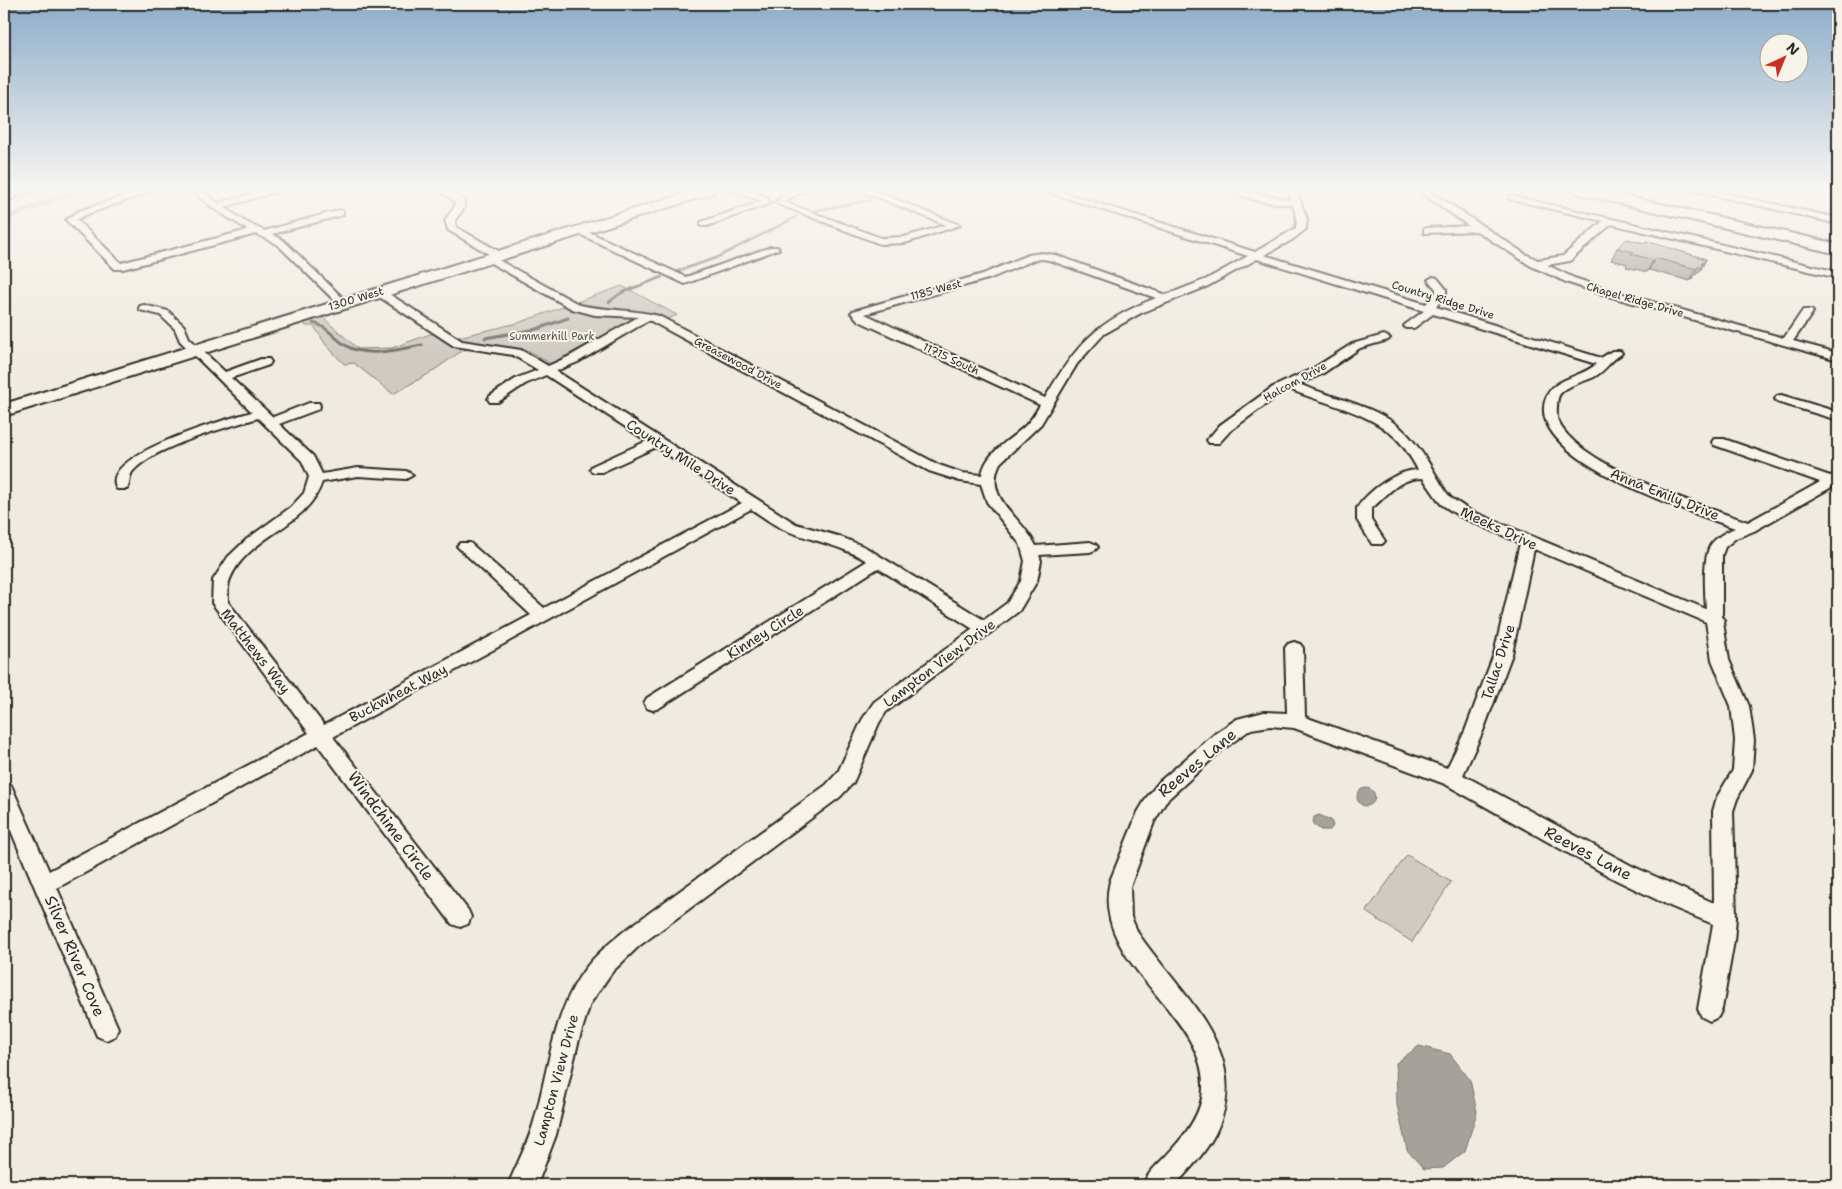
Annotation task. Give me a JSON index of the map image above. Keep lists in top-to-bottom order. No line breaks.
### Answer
{"streets":{"street":["1185 West","1300 West","Country Ridge Drive","Chapel Ridge Drive","11715 South","Greasewood Drive","Halcom Drive","Country Mile Drive","Anna Emily Drive","Meeks Drive","Kinney Circle","Matthews Way","Tallac Drive","Lampton View Drive","Buckwheat Way","Reeves Lane","Windchime Circle","Silver River Cove"]},"crossings":[["1185 West","11715 South"],["1300 West","Greasewood Drive"],["1300 West","Country Mile Drive"],["Country Ridge Drive","Anna Emily Drive"],["Greasewood Drive","Lampton View Drive"],["Halcom Drive","Meeks Drive"],["Country Mile Drive","Kinney Circle"],["Country Mile Drive","Lampton View Drive"],["Country Mile Drive","Buckwheat Way"],["Meeks Drive","Tallac Drive"],["Matthews Way","Buckwheat Way"],["Matthews Way","Windchime Circle"],["Tallac Drive","Reeves Lane"],["Buckwheat Way","Windchime Circle"],["Buckwheat Way","Silver River Cove"]],"parks":["Summerhill Park"],"north":"top right"}
